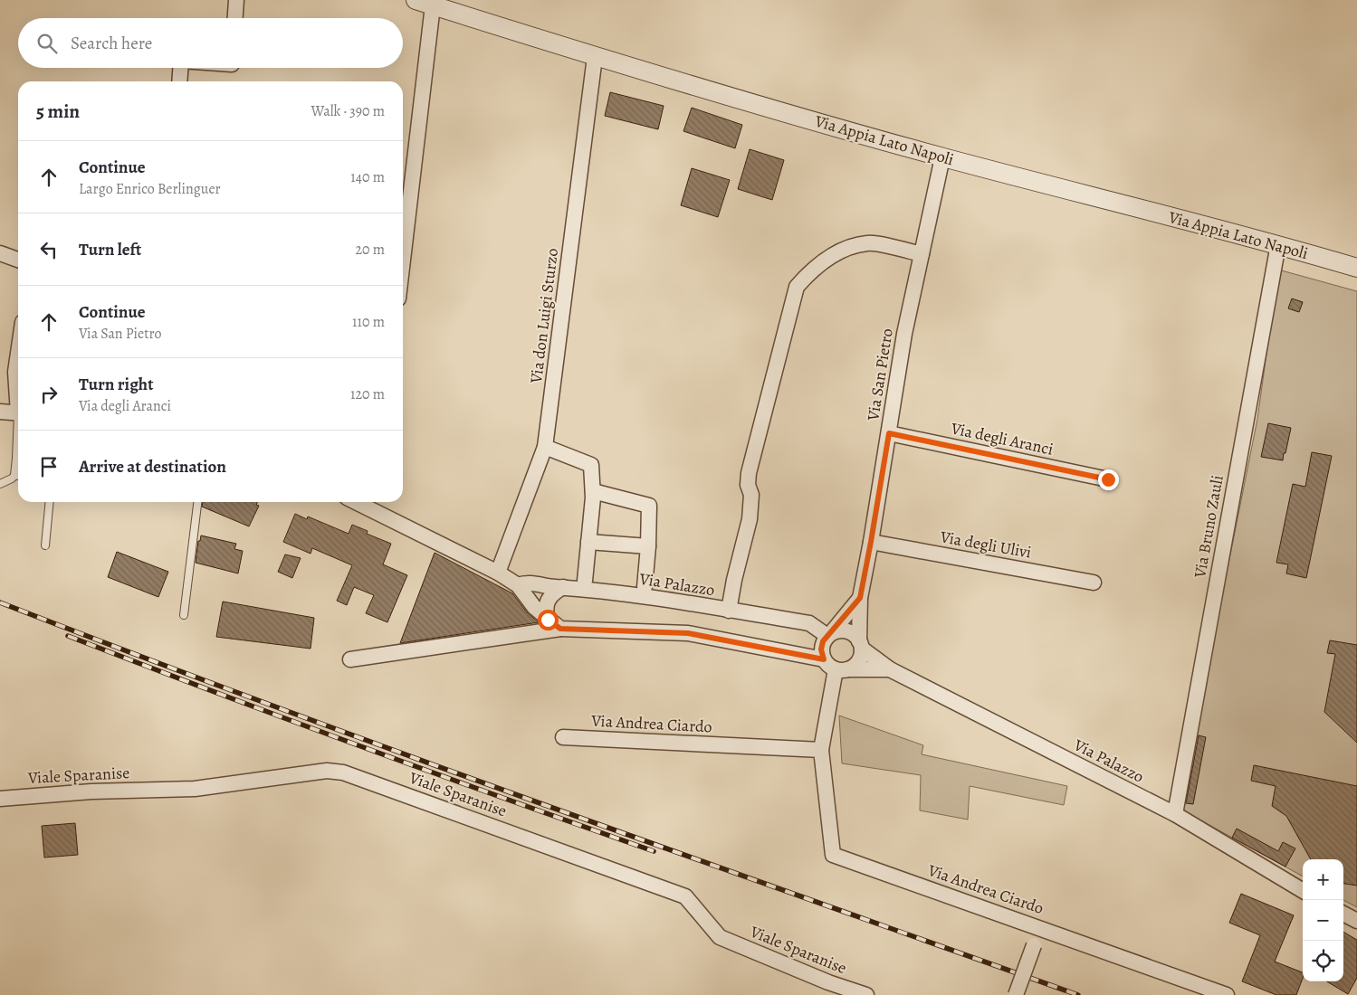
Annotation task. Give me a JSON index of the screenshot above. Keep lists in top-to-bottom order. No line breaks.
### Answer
{"streets":{"street":["Via Appia Lato Napoli","Via don Luigi Sturzo","Via San Pietro","Via degli Aranci","Via Bruno Zauli","Via degli Ulivi","Via Palazzo","Via Andrea Ciardo","Viale Sparanise"]},"crossings":[["Via Appia Lato Napoli","Via don Luigi Sturzo"],["Via Appia Lato Napoli","Via San Pietro"],["Via Appia Lato Napoli","Via Bruno Zauli"],["Via San Pietro","Via degli Aranci"],["Via San Pietro","Via degli Ulivi"],["Via San Pietro","Via Palazzo"],["Via San Pietro","Via Andrea Ciardo"],["Via Bruno Zauli","Via Palazzo"],["Via Palazzo","Via Andrea Ciardo"]],"page":{"search":"Search here","heading":["5 min","Walk · 390 m"],"list":[["Continue","Largo Enrico Berlinguer","140 m"],["Turn left","20 m"],["Continue","Via San Pietro","110 m"],["Turn right","Via degli Aranci","120 m"],"Arrive at destination"],"map_buttons":["+","−"]}}
